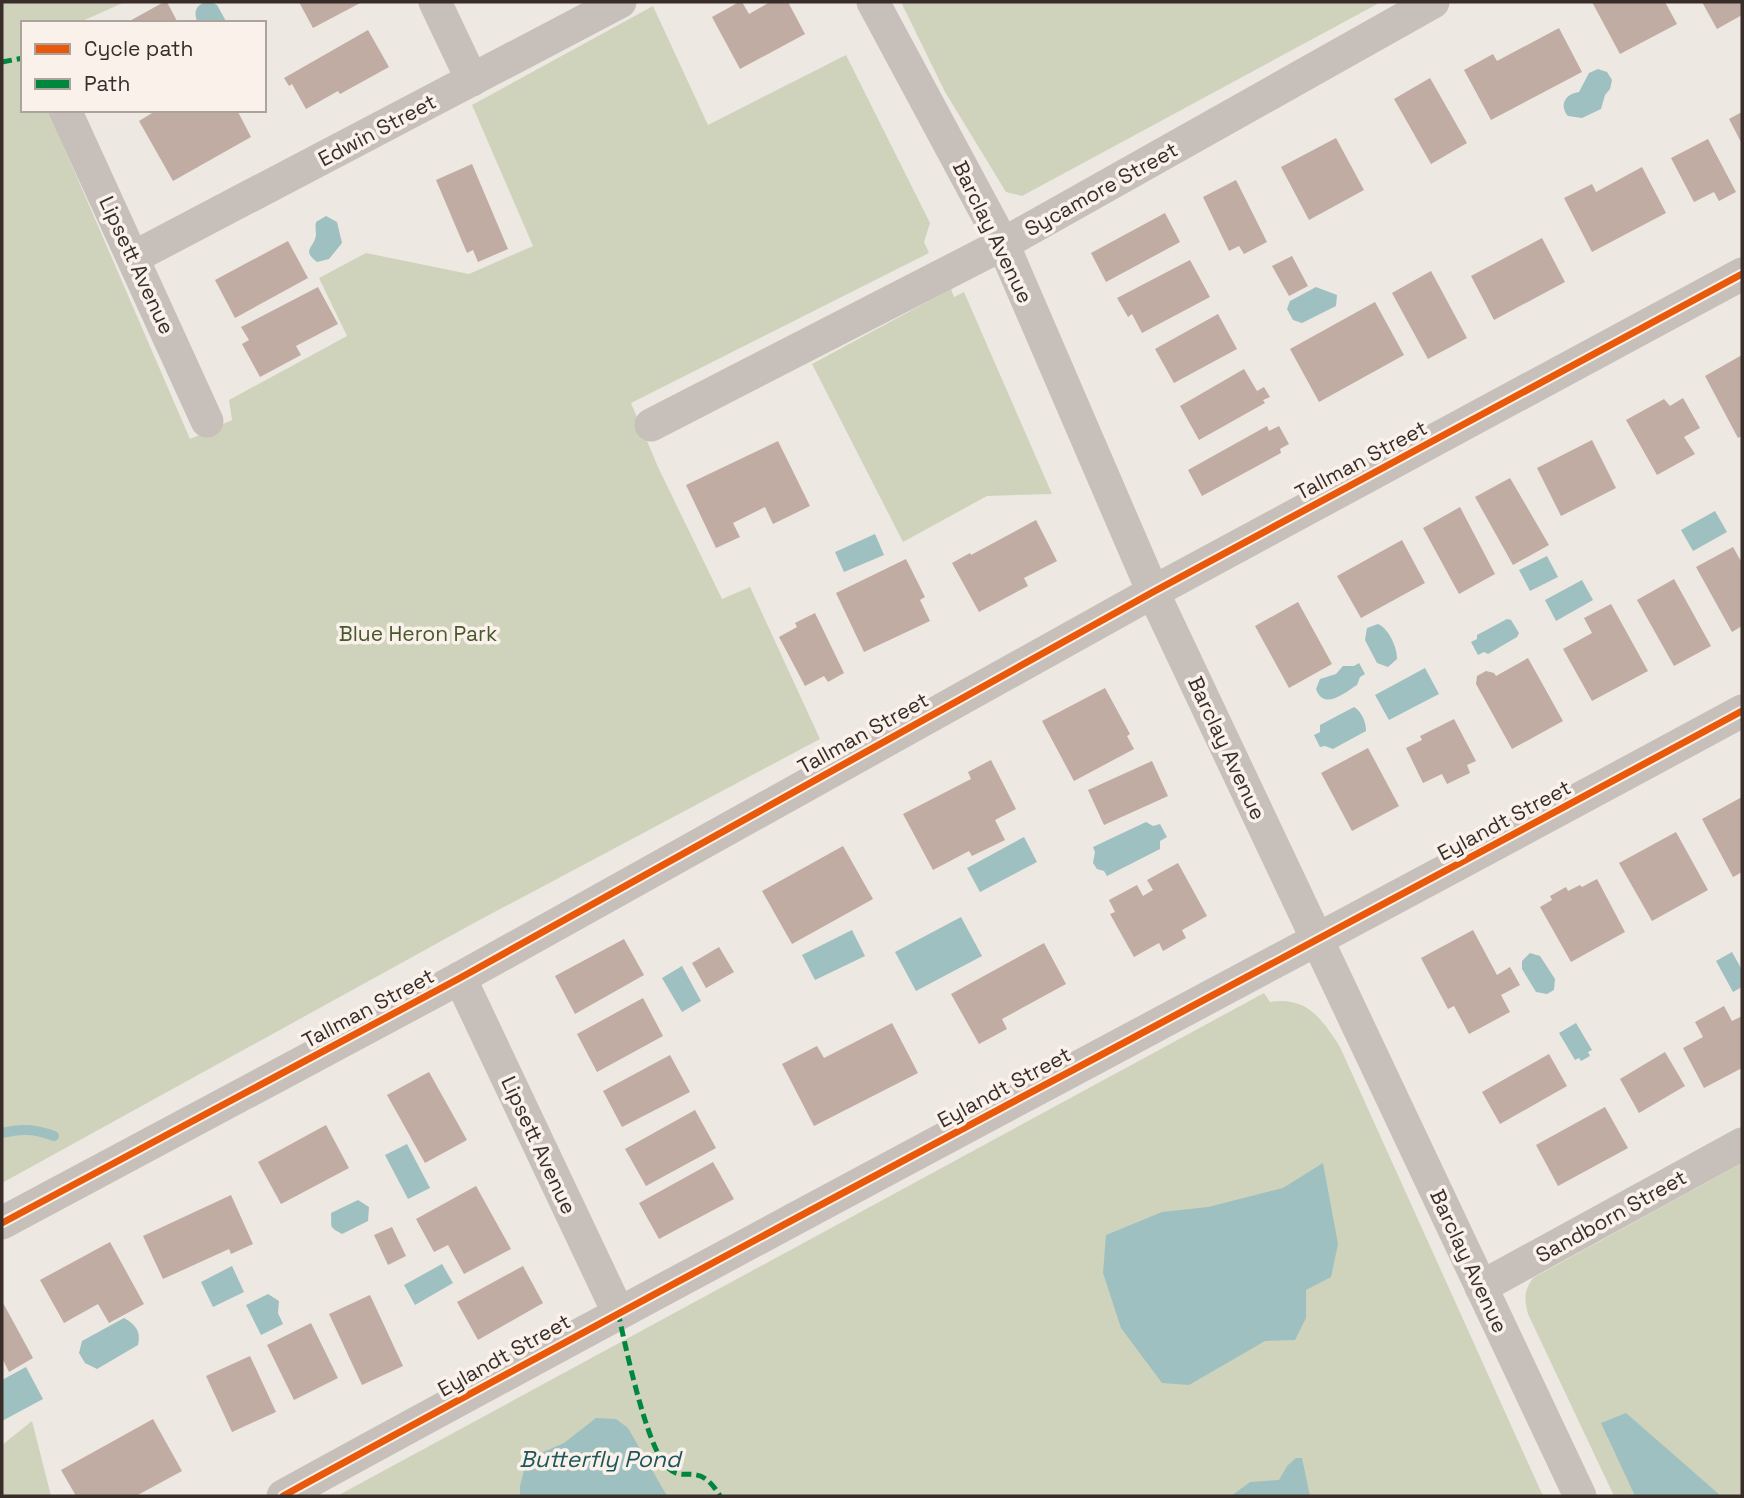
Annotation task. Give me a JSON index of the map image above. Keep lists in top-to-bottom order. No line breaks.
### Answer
{"streets":{"street":["Edwin Street","Sycamore Street","Barclay Avenue","Lipsett Avenue","Tallman Street","Eylandt Street","Sandborn Street"]},"crossings":[["Edwin Street","Lipsett Avenue"],["Sycamore Street","Barclay Avenue"],["Barclay Avenue","Tallman Street"],["Barclay Avenue","Eylandt Street"],["Barclay Avenue","Sandborn Street"],["Lipsett Avenue","Tallman Street"],["Lipsett Avenue","Eylandt Street"]],"water":["Butterfly Pond"],"parks":["Blue Heron Park"],"legend":["Cycle path","Path"]}
